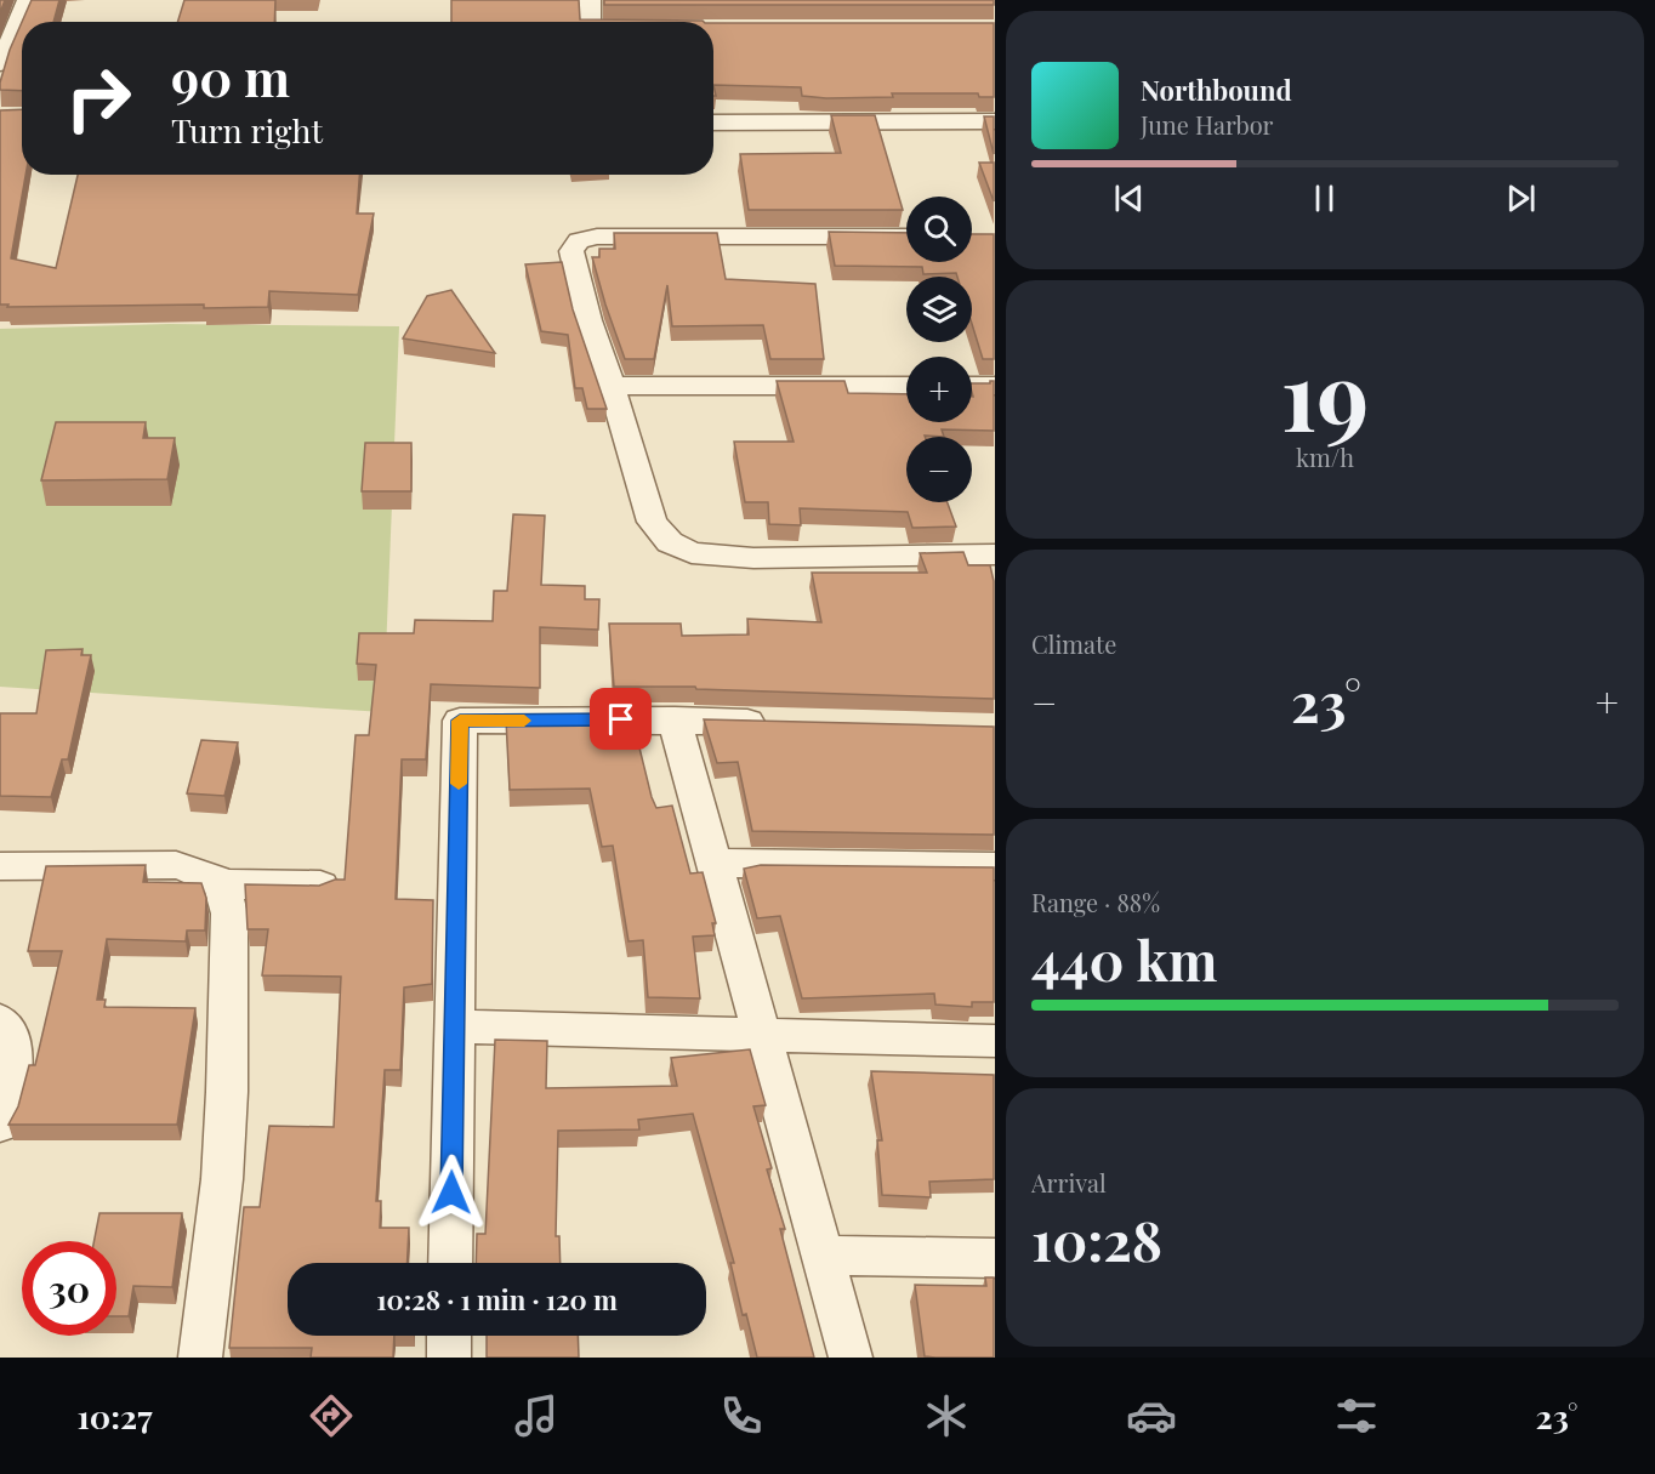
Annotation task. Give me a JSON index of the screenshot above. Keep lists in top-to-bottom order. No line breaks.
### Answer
{"page":{"turn":["90 m","Turn right"],"song":["Northbound","June Harbor"],"map_buttons":["+","−"],"tile":[["19","km/h"],"Climate",["Range · 88%","440 km"],["Arrival","10:28"]],"heat":["−","23°","+"],"limit":"30","trip":"10:28 · 1 min · 120 m","tabs":["10:27","23°"]}}
